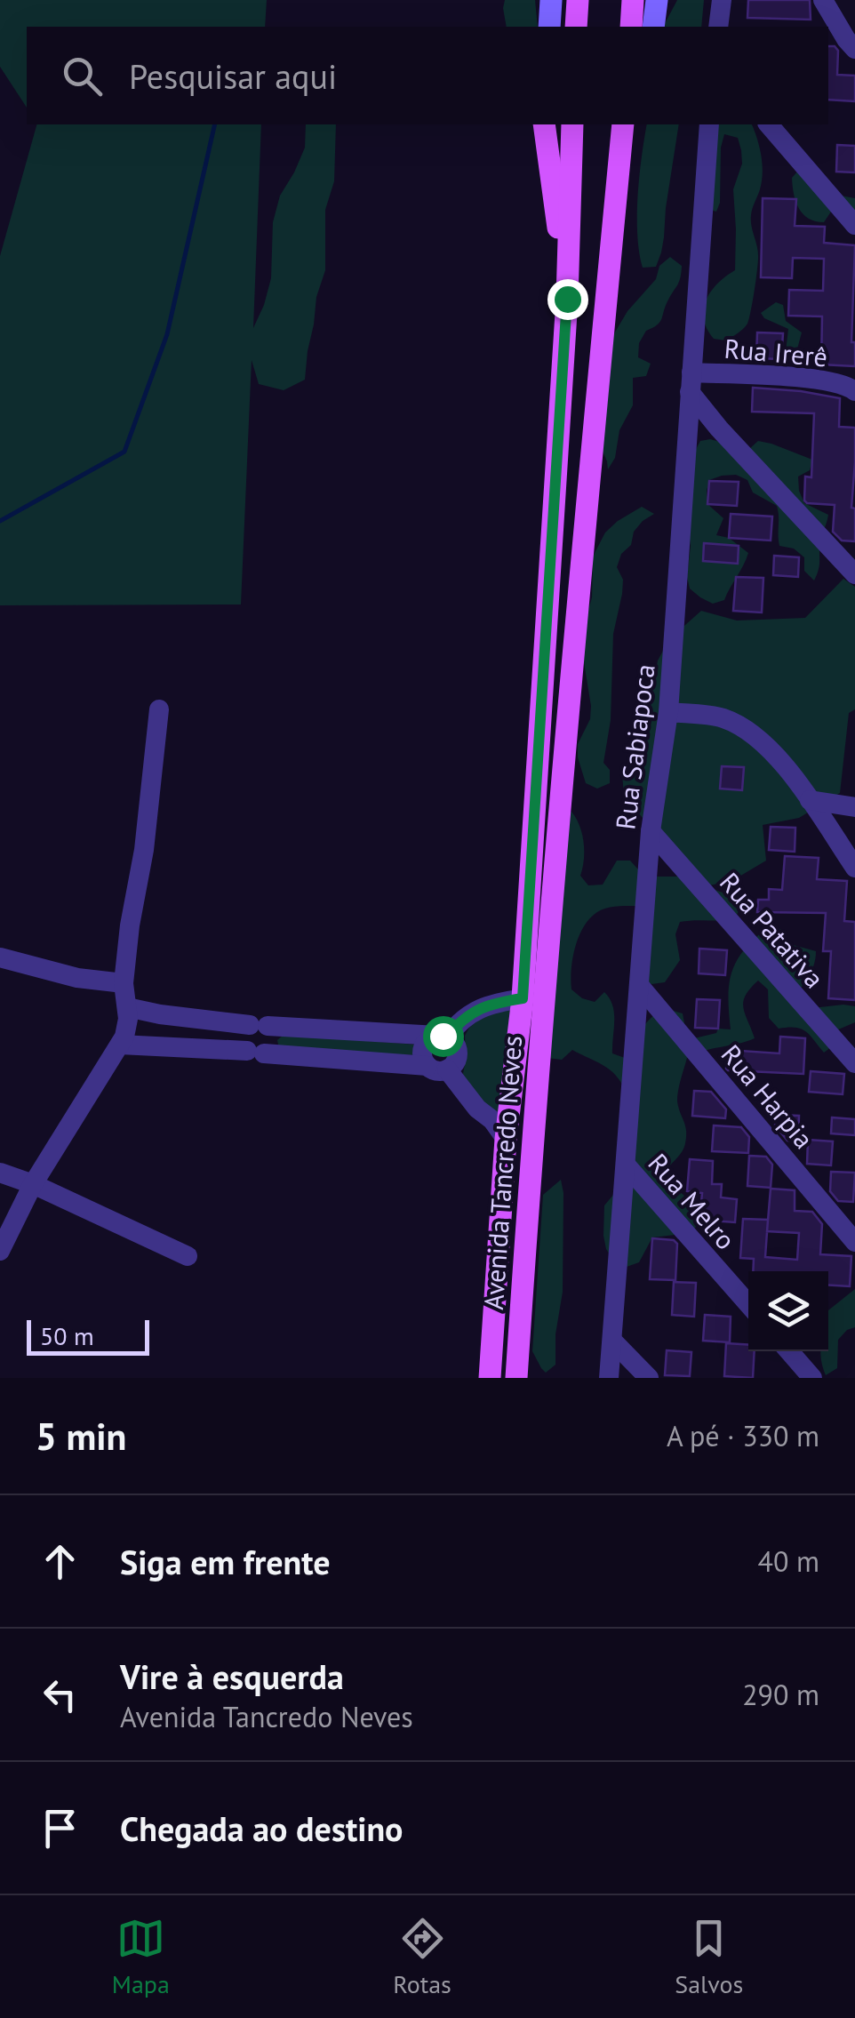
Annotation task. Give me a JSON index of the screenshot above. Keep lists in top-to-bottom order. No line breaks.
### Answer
{"streets":{"main road":["Avenida Tancredo Neves"],"street":["Rua Irerê","Rua Sabiapoca","Rua Patativa","Rua Harpia","Rua Melro"]},"crossings":[["Rua Irerê","Rua Sabiapoca"],["Rua Sabiapoca","Rua Patativa"],["Rua Sabiapoca","Rua Harpia"],["Rua Sabiapoca","Rua Melro"]],"scale_bar":"50 m","page":{"search":"Pesquisar aqui","scale":"50 m","heading":["5 min","A pé · 330 m"],"list":[["Siga em frente","40 m"],["Vire à esquerda","Avenida Tancredo Neves","290 m"],"Chegada ao destino"],"nav":["Mapa","Rotas","Salvos"]}}
